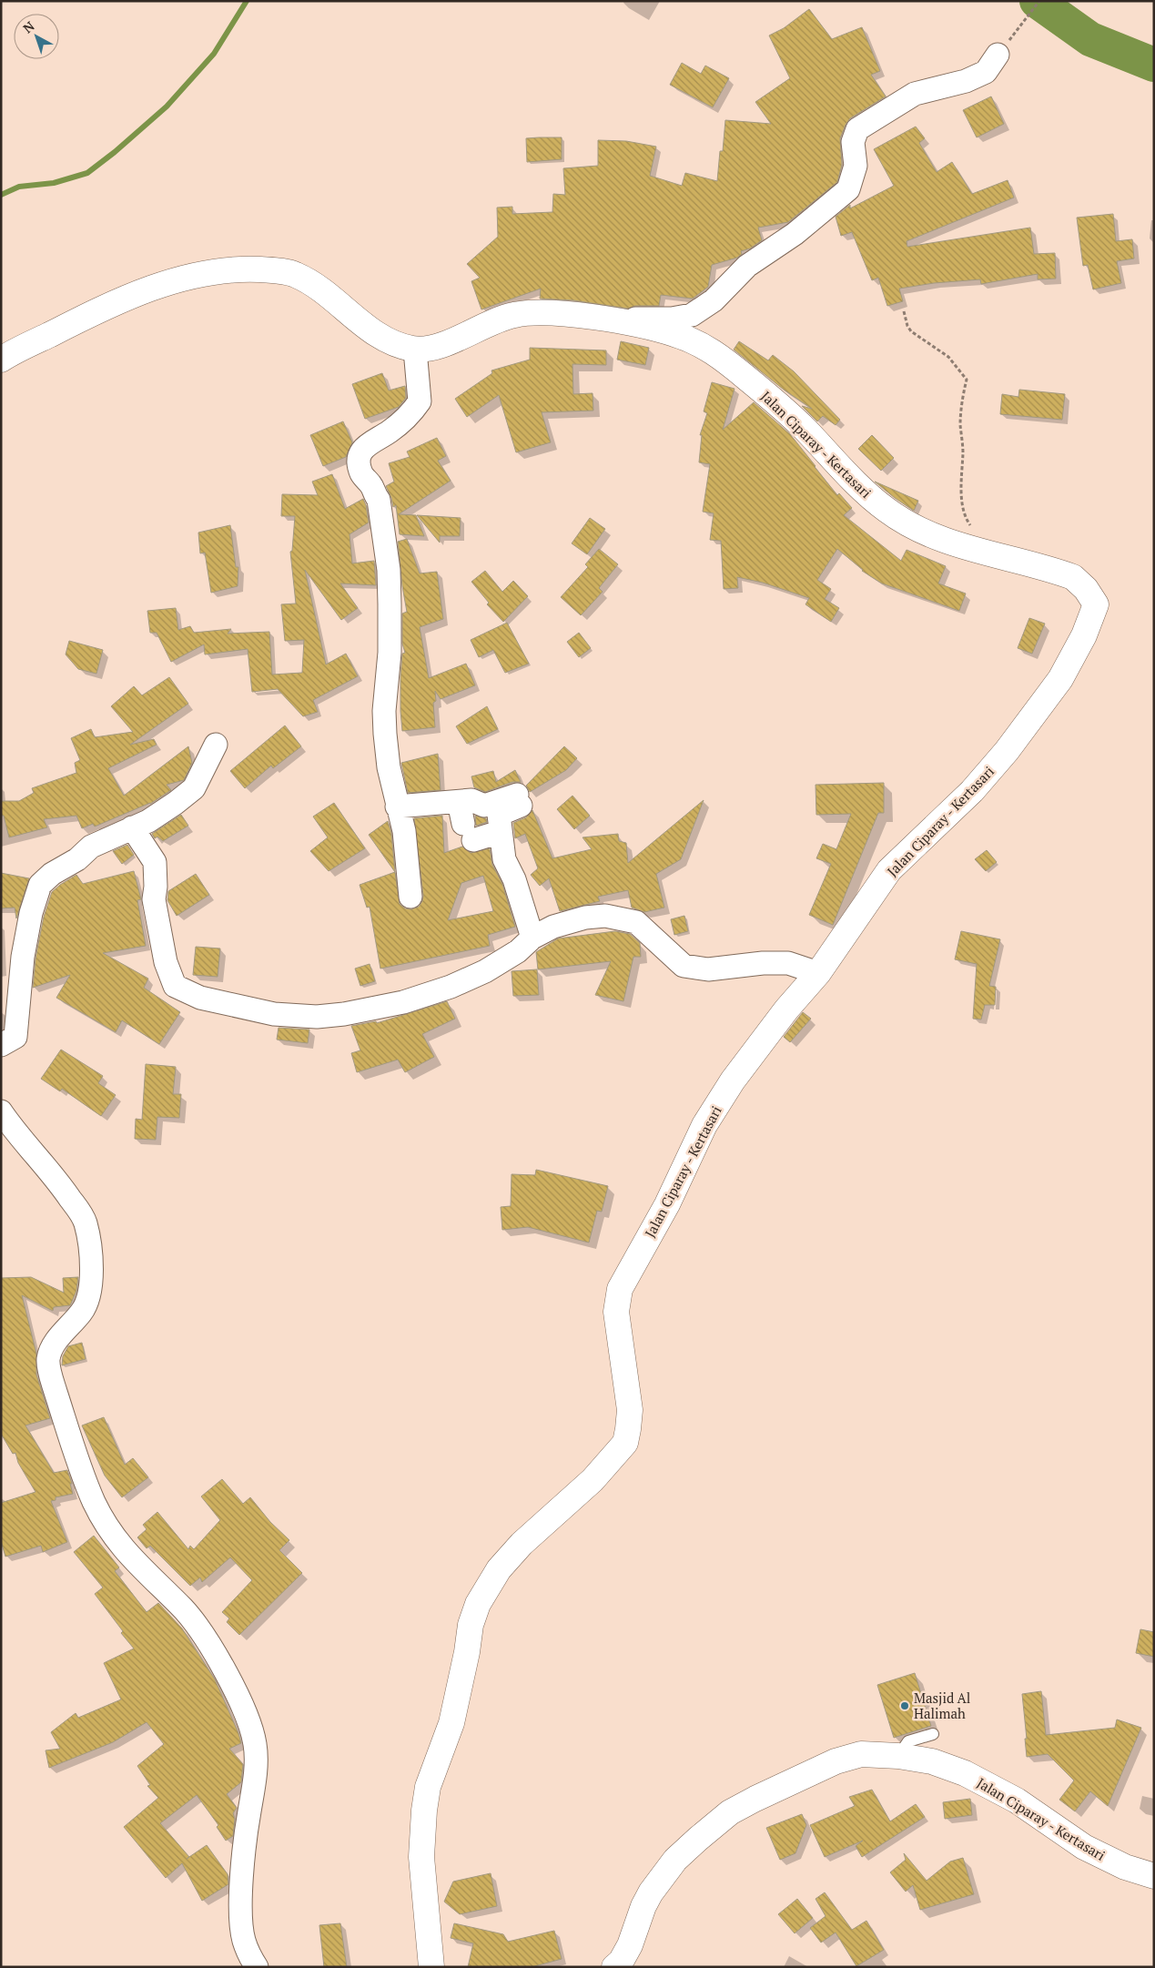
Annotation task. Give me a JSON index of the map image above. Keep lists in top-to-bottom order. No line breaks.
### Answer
{"streets":{"main road":["Jalan Ciparay - Kertasari"]},"places":["Masjid Al Halimah"],"north":"top left"}
